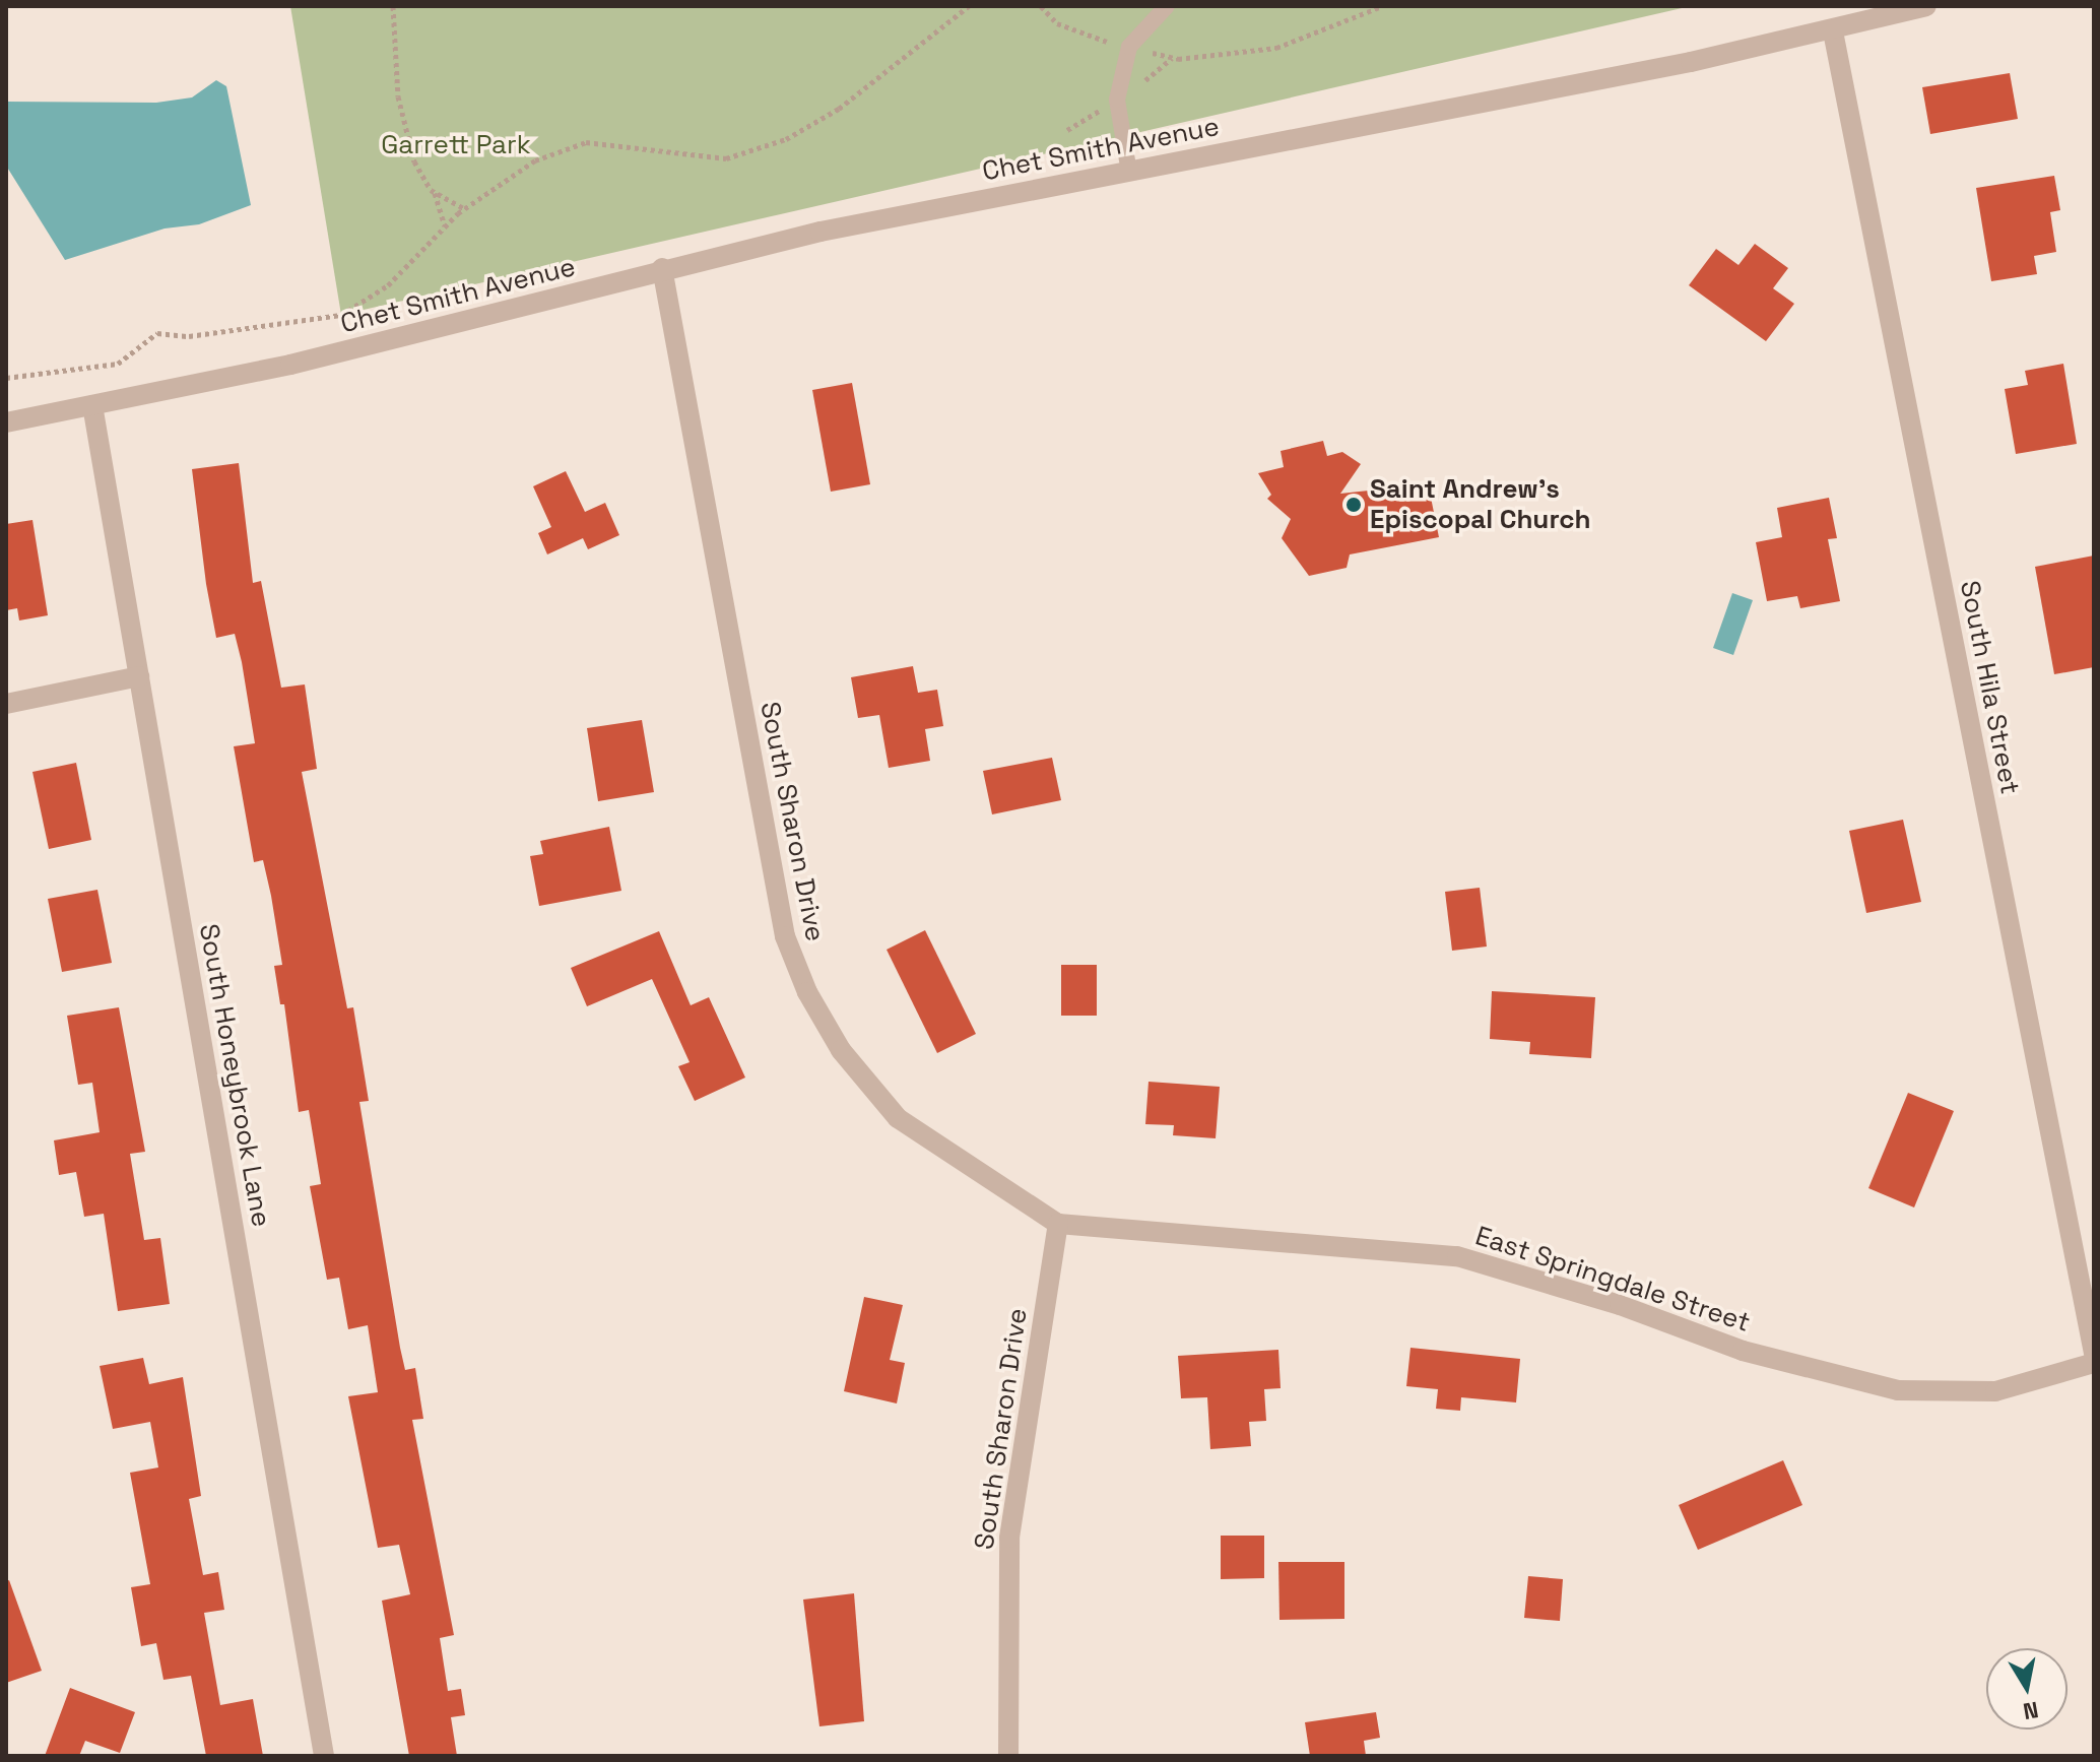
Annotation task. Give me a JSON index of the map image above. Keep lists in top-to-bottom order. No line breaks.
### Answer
{"streets":{"street":["Chet Smith Avenue","South Hila Street","South Sharon Drive","South Honeybrook Lane","East Springdale Street"]},"crossings":[["Chet Smith Avenue","South Hila Street"],["Chet Smith Avenue","South Sharon Drive"],["Chet Smith Avenue","South Honeybrook Lane"],["South Sharon Drive","East Springdale Street"]],"parks":["Garrett Park"],"places":["Saint Andrew's Episcopal Church"],"north":"bottom"}
